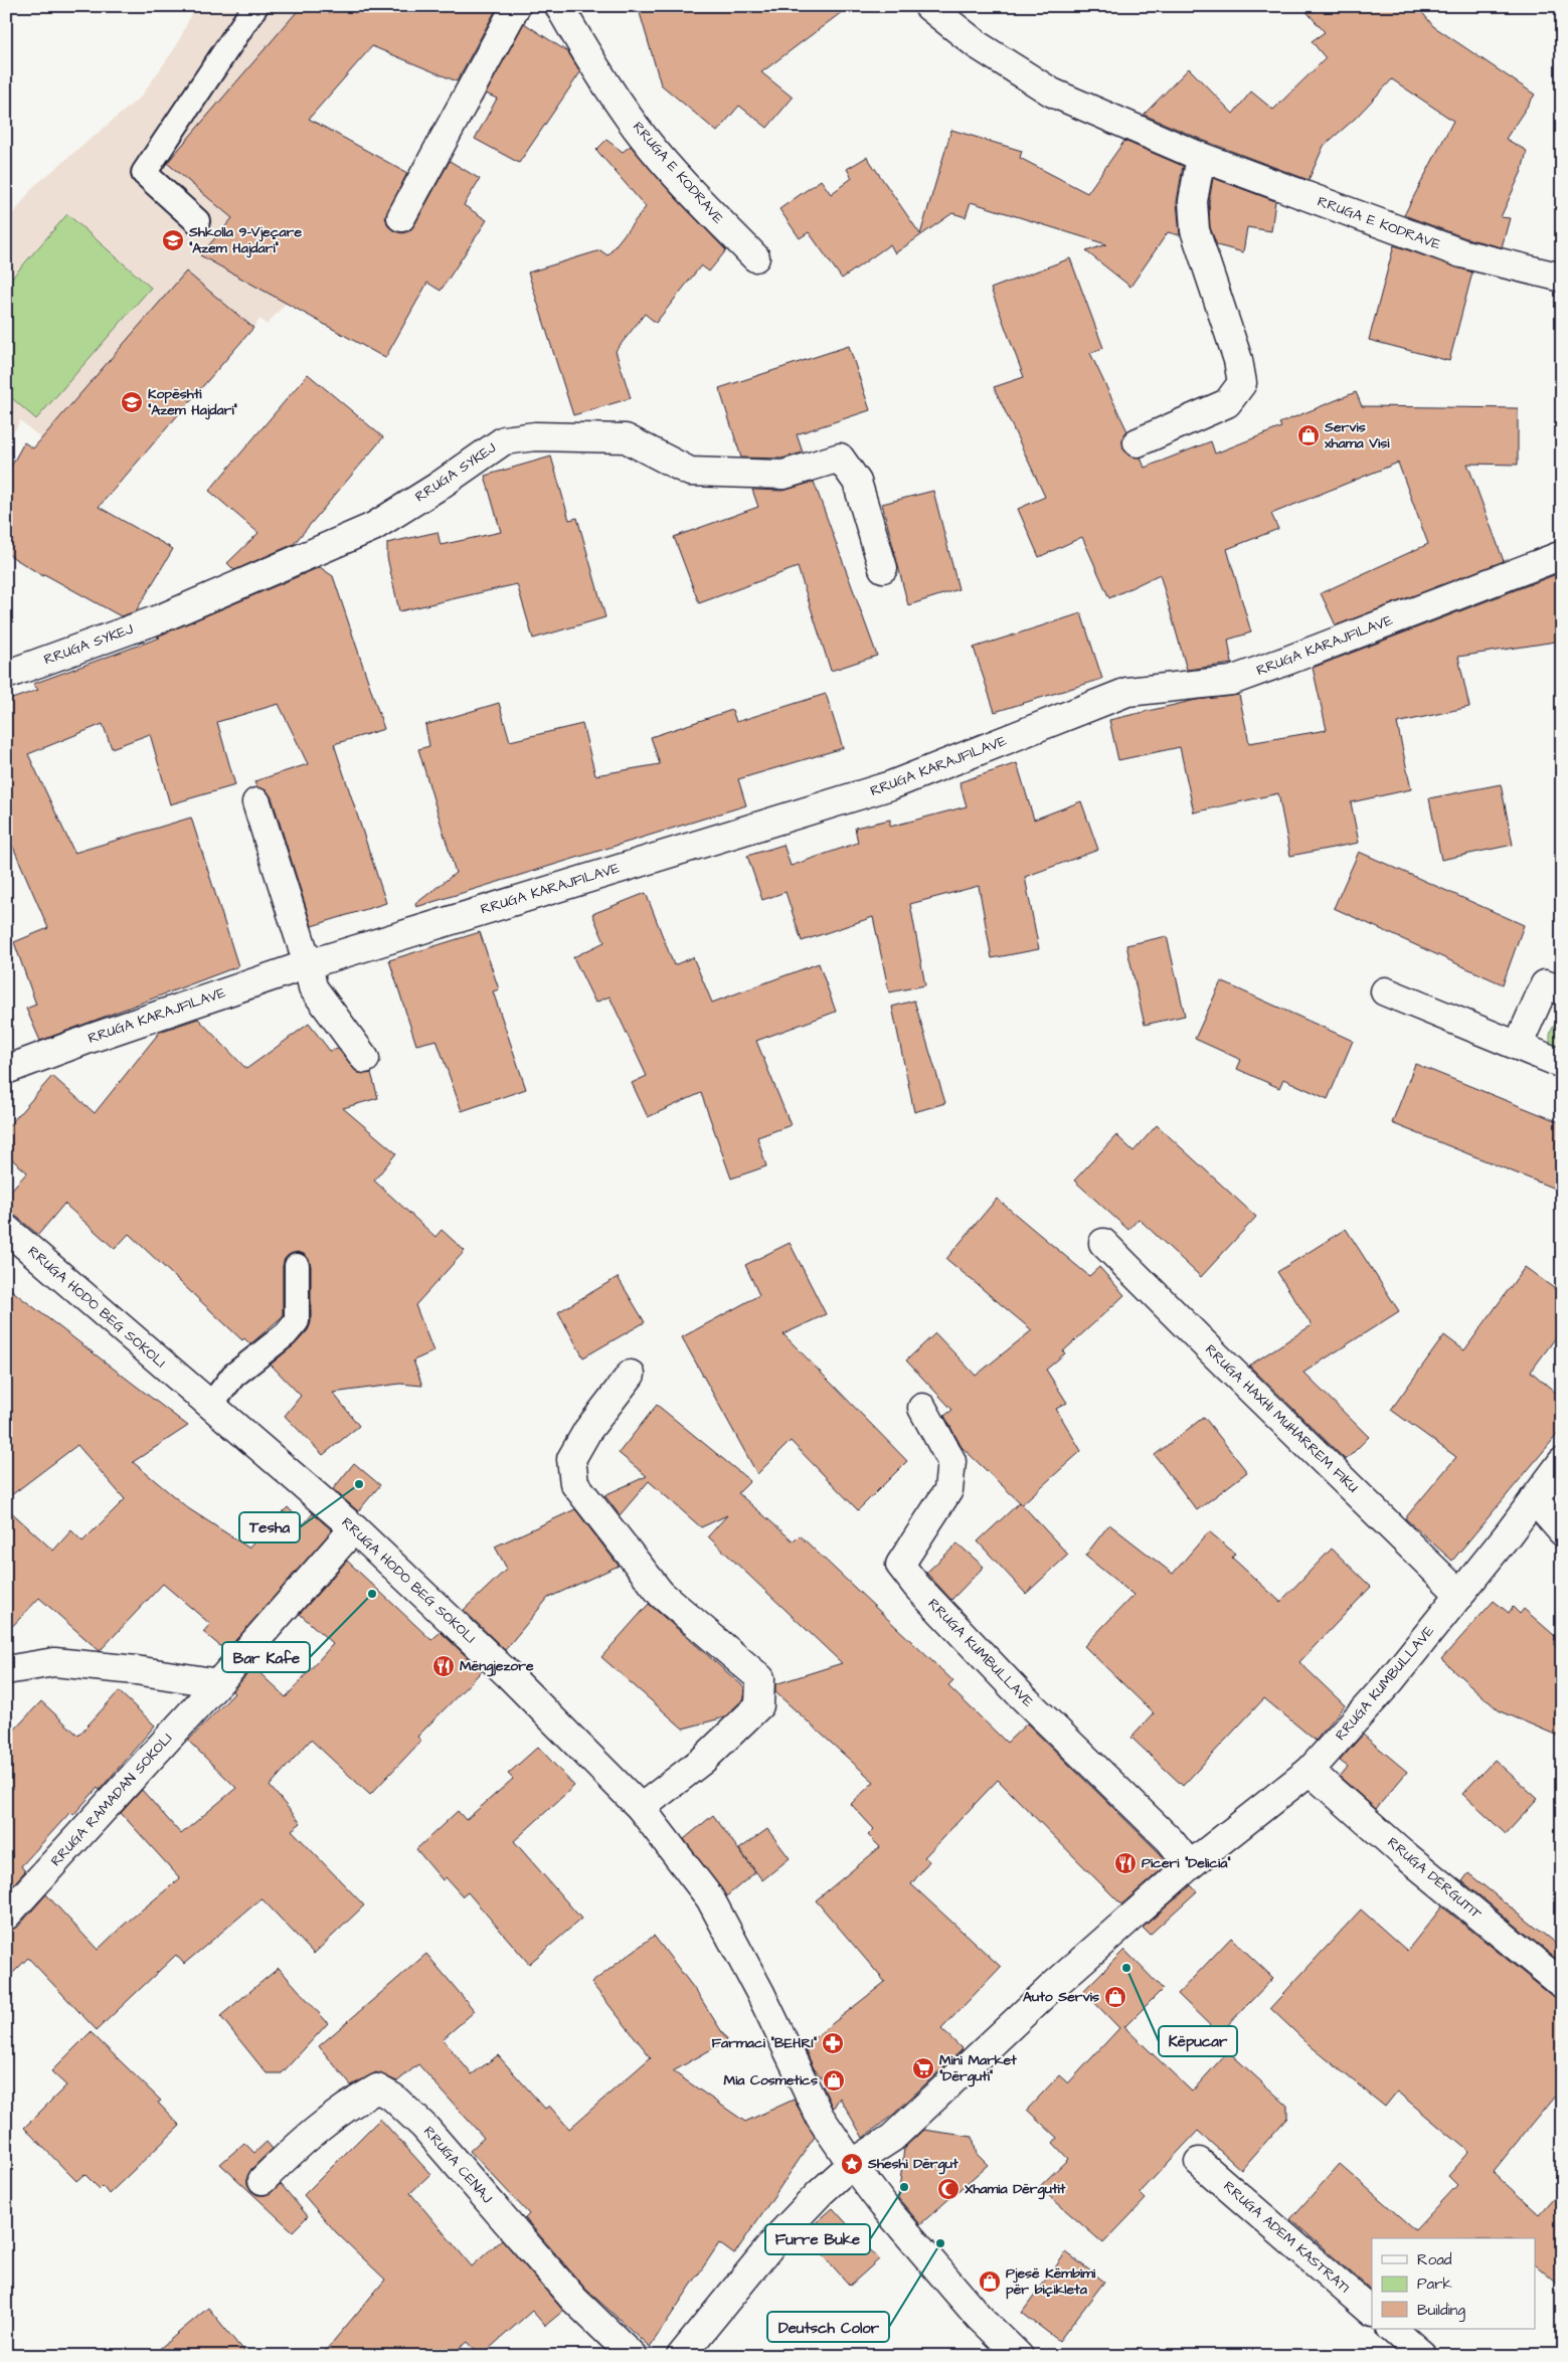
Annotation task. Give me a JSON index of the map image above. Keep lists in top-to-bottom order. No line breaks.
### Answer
{"streets":{"street":["RRUGA E KODRAVE","RRUGA SYKEJ","RRUGA KARAJFILAVE","RRUGA HODO BEG SOKOLI","RRUGA HAXHI MUHARREM FIKU","RRUGA KUMBULLAVE","RRUGA RAMADAN SOKOLI","RRUGA DËRGUTIT","RRUGA CENAJ","RRUGA ADEM KASTRATI"]},"crossings":[["RRUGA HODO BEG SOKOLI","RRUGA KUMBULLAVE"],["RRUGA HODO BEG SOKOLI","RRUGA RAMADAN SOKOLI"],["RRUGA HAXHI MUHARREM FIKU","RRUGA KUMBULLAVE"],["RRUGA KUMBULLAVE","RRUGA DËRGUTIT"]],"places":{"school or university":["Shkolla 9-Vjeçare \"Azem Hajdari\"","Kopështi \"Azem Hajdari\""],"shop":["Servis xhama Visi","Auto Servis","Mia Cosmetics","Pjesë Këmbimi për biçikleta"],"other":["Tesha","Bar Kafe","Këpucar","Furre Buke","Deutsch Color"],"restaurant":["Mëngjezore","Piceri \"Delicia\""],"pharmacy":["Farmaci \"BEHRI\""],"supermarket":["Mini Market \"Dërguti\""],"place":["Sheshi Dërgut"],"mosque":["Xhamia Dërgutit"]},"legend":["Road","Park","Building"]}
